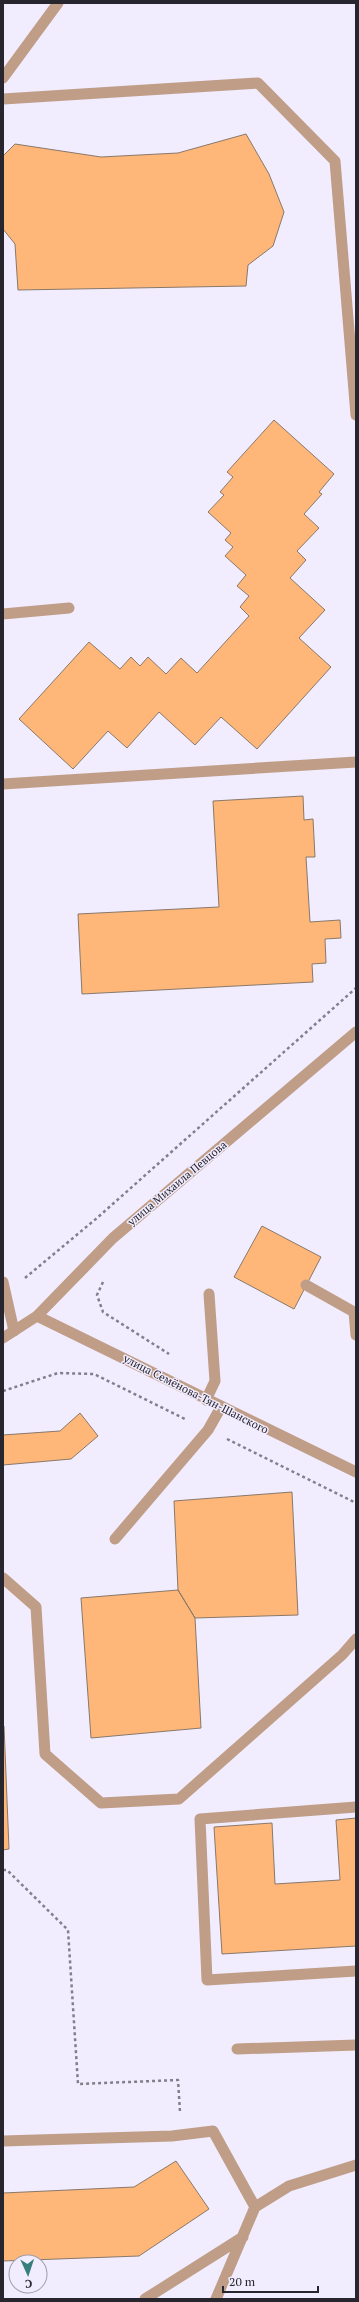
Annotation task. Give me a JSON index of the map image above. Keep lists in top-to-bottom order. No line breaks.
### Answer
{"streets":{"street":["улица Михаила Певцова","улица Семёнова-Тян-Шанского"]},"crossings":[["улица Михаила Певцова","улица Семёнова-Тян-Шанского"]],"scale_bar":"20 m","north":"bottom"}
